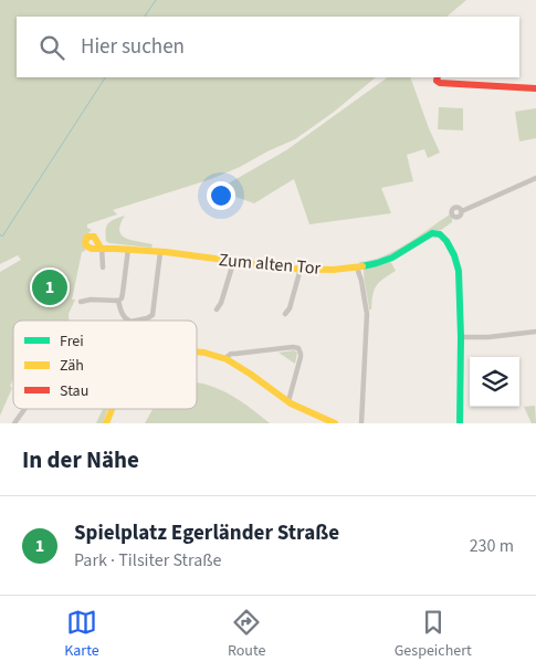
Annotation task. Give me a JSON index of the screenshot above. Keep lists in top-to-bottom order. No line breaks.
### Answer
{"streets":{"street":["Zum alten Tor"]},"legend":["Frei","Zäh","Stau"],"page":{"search":"Hier suchen","pins":"1","heading":"In der Nähe","list":[{"mark":"1","name":"Spielplatz Egerländer Straße","note":"Park · Tilsiter Straße","value":"230 m"}],"nav":["Karte","Route","Gespeichert"]}}
